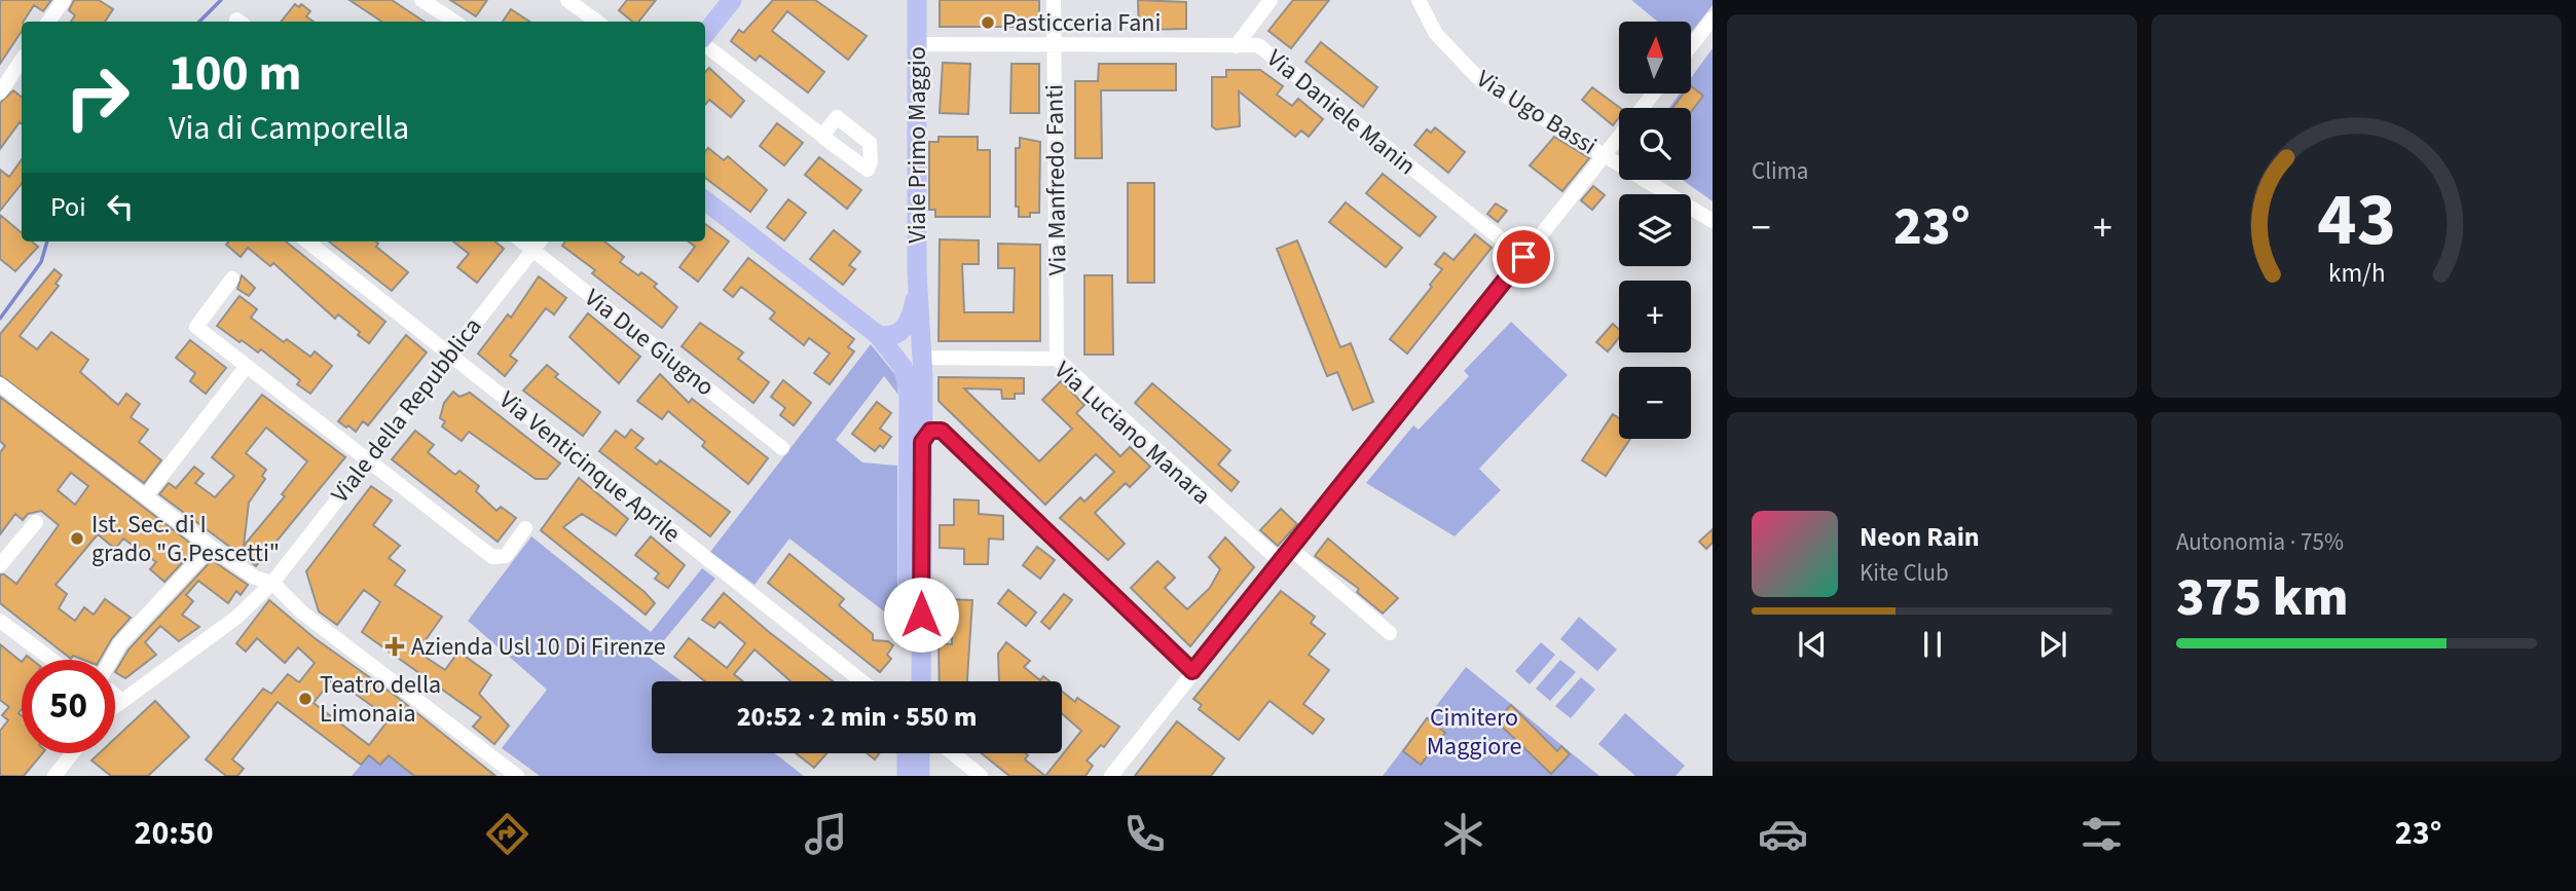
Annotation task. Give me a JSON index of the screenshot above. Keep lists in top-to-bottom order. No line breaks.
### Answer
{"streets":{"main road":["Viale Primo Maggio"],"street":["Via Daniele Manin","Via Ugo Bassi","Via Manfredo Fanti","Via Due Giugno","Viale della Repubblica","Via Luciano Manara","Via Venticinque Aprile"]},"crossings":[["Via Daniele Manin","Viale Primo Maggio"],["Via Daniele Manin","Via Manfredo Fanti"],["Viale Primo Maggio","Via Luciano Manara"],["Via Manfredo Fanti","Via Luciano Manara"],["Via Due Giugno","Viale della Repubblica"],["Viale della Repubblica","Via Venticinque Aprile"]],"parks":["Cimitero Maggiore"],"places":{"other":["Pasticceria Fani","Ist. Sec. di I grado \"G.Pescetti\"","Teatro della Limonaia"],"health":["Azienda Usl 10 Di Firenze"]},"north":"top","page":{"tile":["Clima",["Autonomia · 75%","375 km"]],"map_buttons":["+","−"],"turn":["100 m","Via di Camporella"],"then":"Poi","heat":["−","23°","+"],"song":["Neon Rain","Kite Club"],"limit":"50","trip":"20:52 · 2 min · 550 m","tabs":["20:50","23°"],"gauge":["43","km/h"]}}
